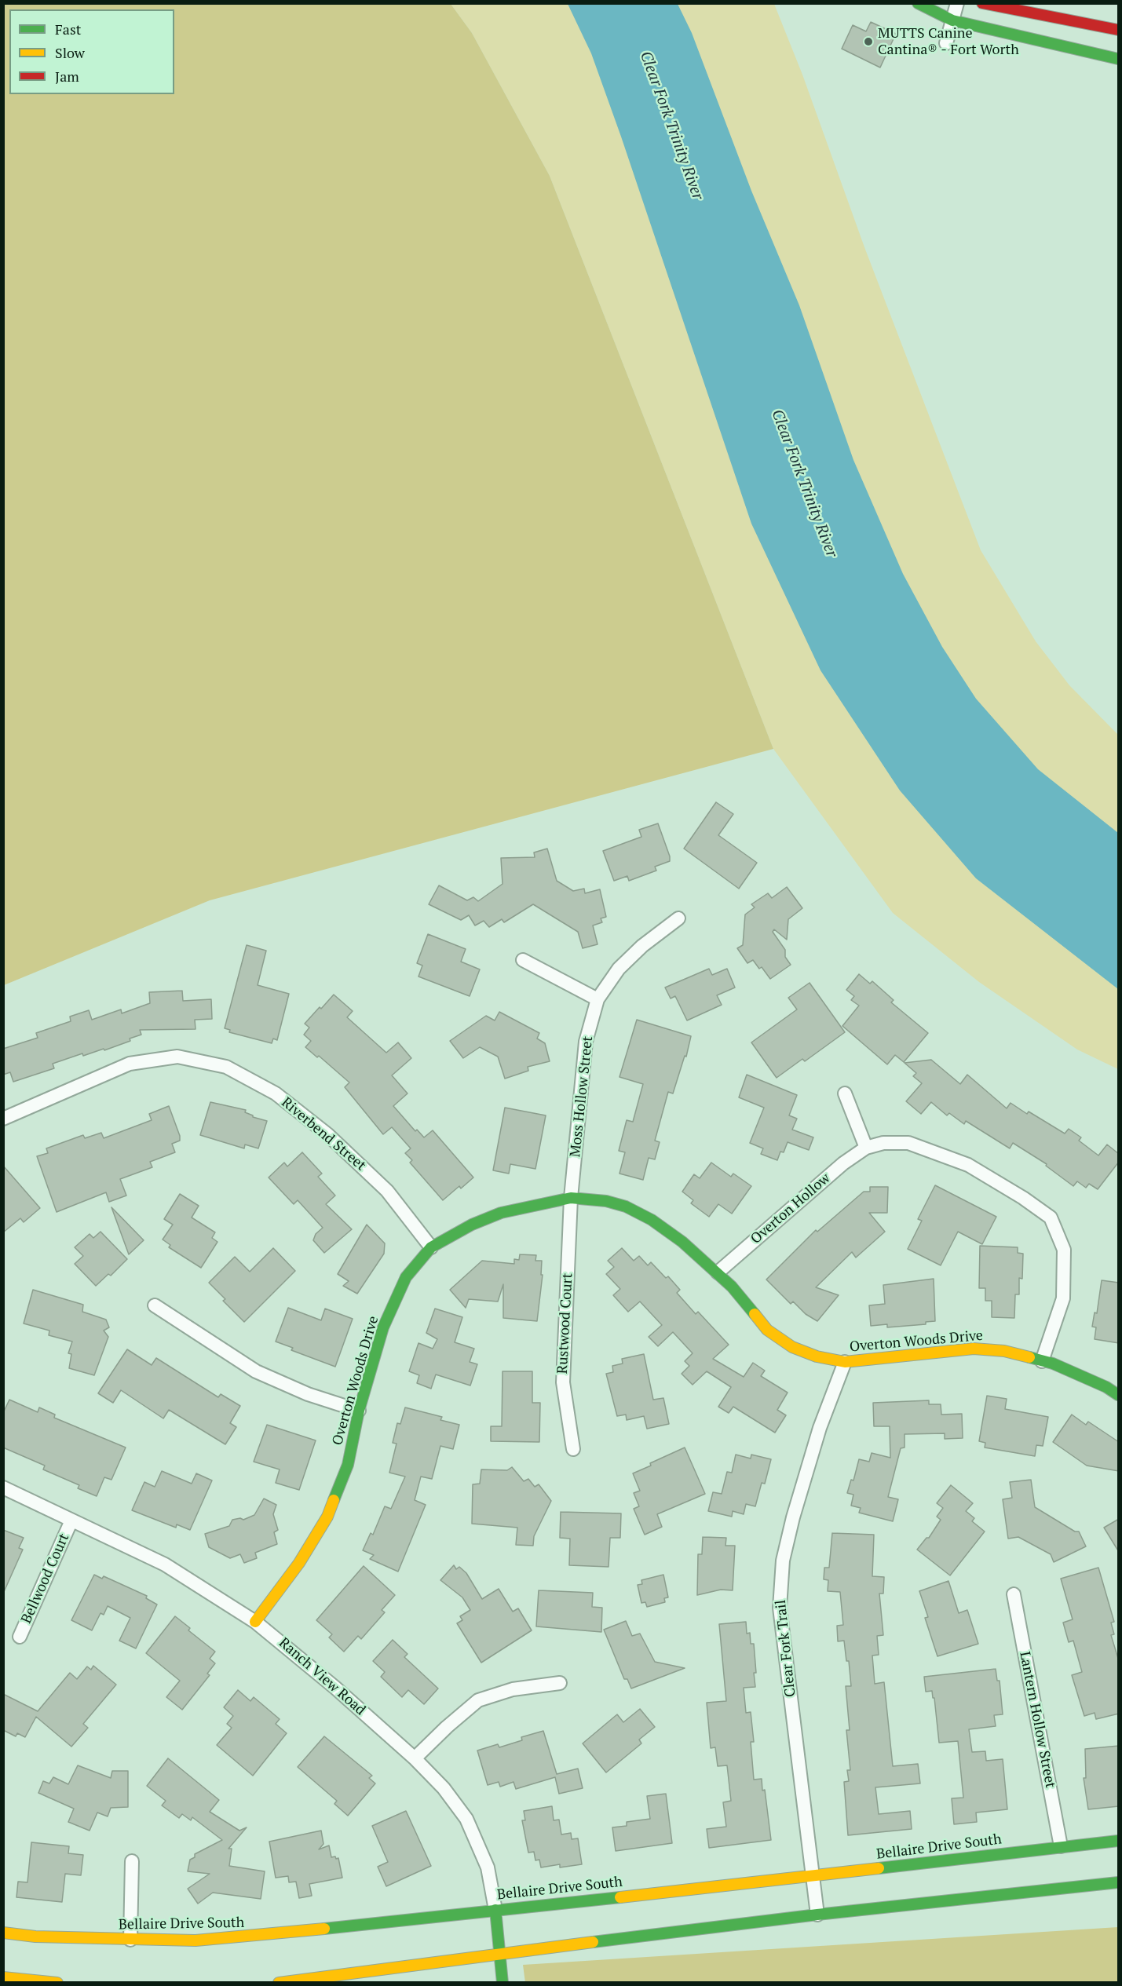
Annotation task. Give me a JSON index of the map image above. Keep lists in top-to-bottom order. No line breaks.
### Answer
{"streets":{"main road":["Overton Woods Drive","Ranch View Road","Bellaire Drive South"],"street":["Moss Hollow Street","Riverbend Street","Overton Hollow","Rustwood Court","Bellwood Court","Clear Fork Trail","Lantern Hollow Street"]},"crossings":[["Moss Hollow Street","Rustwood Court"],["Moss Hollow Street","Overton Woods Drive"],["Riverbend Street","Overton Woods Drive"],["Overton Hollow","Overton Woods Drive"],["Rustwood Court","Overton Woods Drive"],["Overton Woods Drive","Clear Fork Trail"],["Overton Woods Drive","Ranch View Road"],["Bellwood Court","Ranch View Road"],["Clear Fork Trail","Bellaire Drive South"],["Ranch View Road","Bellaire Drive South"],["Lantern Hollow Street","Bellaire Drive South"]],"water":["Clear Fork Trinity River"],"places":["MUTTS Canine Cantina® - Fort Worth"],"legend":["Fast","Slow","Jam"]}
